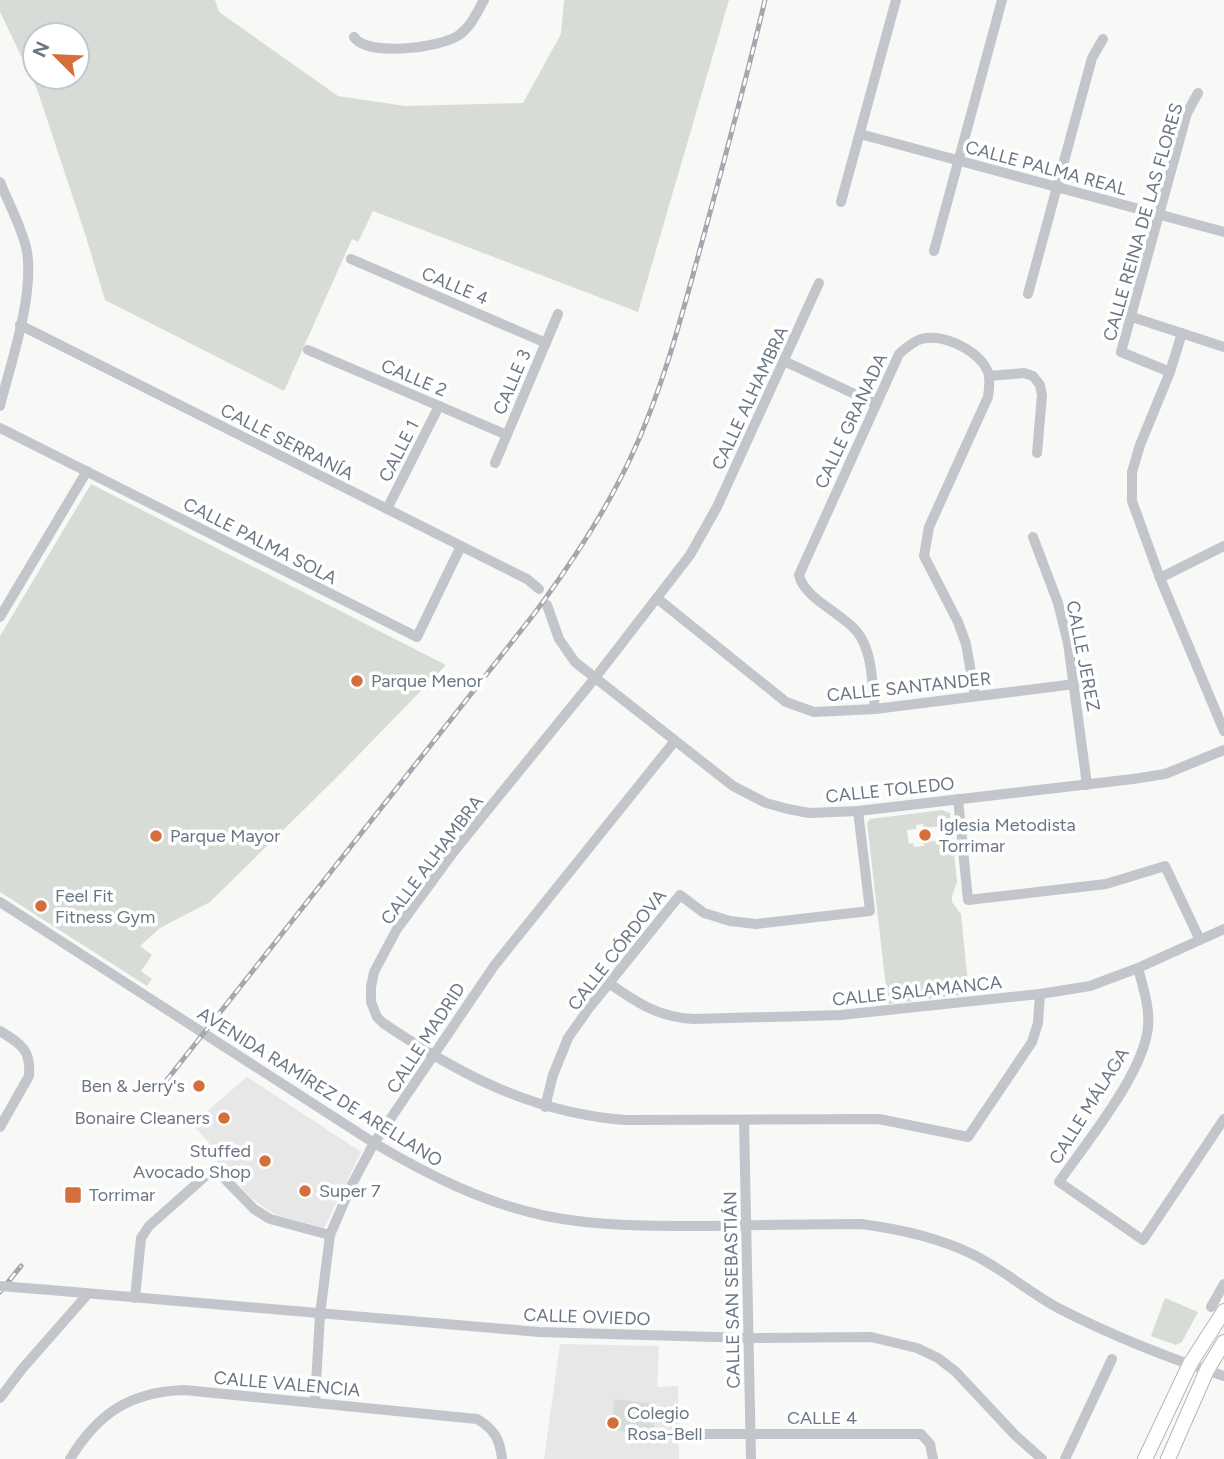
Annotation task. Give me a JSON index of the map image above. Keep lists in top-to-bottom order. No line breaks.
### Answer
{"streets":{"street":["CALLE PALMA REAL","CALLE REINA DE LAS FLORES","CALLE 4","CALLE 2","CALLE 3","CALLE ALHAMBRA","CALLE GRANADA","CALLE SERRANÍA","CALLE 1","CALLE PALMA SOLA","CALLE JEREZ","CALLE SANTANDER","CALLE TOLEDO","CALLE CÓRDOVA","CALLE SALAMANCA","CALLE MADRID","AVENIDA RAMÍREZ DE ARELLANO","CALLE MÁLAGA","CALLE SAN SEBASTIÁN","CALLE OVIEDO","CALLE VALENCIA"]},"crossings":[["CALLE PALMA REAL","CALLE REINA DE LAS FLORES"],["CALLE 4","CALLE 3"],["CALLE 4","CALLE SAN SEBASTIÁN"],["CALLE 2","CALLE 3"],["CALLE 2","CALLE 1"],["CALLE ALHAMBRA","CALLE SANTANDER"],["CALLE ALHAMBRA","CALLE TOLEDO"],["CALLE ALHAMBRA","CALLE CÓRDOVA"],["CALLE ALHAMBRA","CALLE SALAMANCA"],["CALLE ALHAMBRA","CALLE MADRID"],["CALLE ALHAMBRA","CALLE SAN SEBASTIÁN"],["CALLE GRANADA","CALLE SANTANDER"],["CALLE SERRANÍA","CALLE 1"],["CALLE SERRANÍA","CALLE PALMA SOLA"],["CALLE JEREZ","CALLE SANTANDER"],["CALLE JEREZ","CALLE TOLEDO"],["CALLE TOLEDO","CALLE CÓRDOVA"],["CALLE TOLEDO","CALLE MADRID"],["CALLE CÓRDOVA","CALLE SALAMANCA"],["CALLE SALAMANCA","CALLE MÁLAGA"],["CALLE MADRID","AVENIDA RAMÍREZ DE ARELLANO"],["CALLE MADRID","CALLE OVIEDO"],["CALLE MADRID","CALLE VALENCIA"],["AVENIDA RAMÍREZ DE ARELLANO","CALLE SAN SEBASTIÁN"],["CALLE SAN SEBASTIÁN","CALLE OVIEDO"]],"places":{"other":["Parque Menor","Iglesia Metodista Torrimar","Parque Mayor","Feel Fit Fitness Gym","Ben & Jerry's","Bonaire Cleaners","Stuffed Avocado Shop","Super 7","Colegio Rosa-Bell"],"transit":["Torrimar"]},"north":"top left"}
